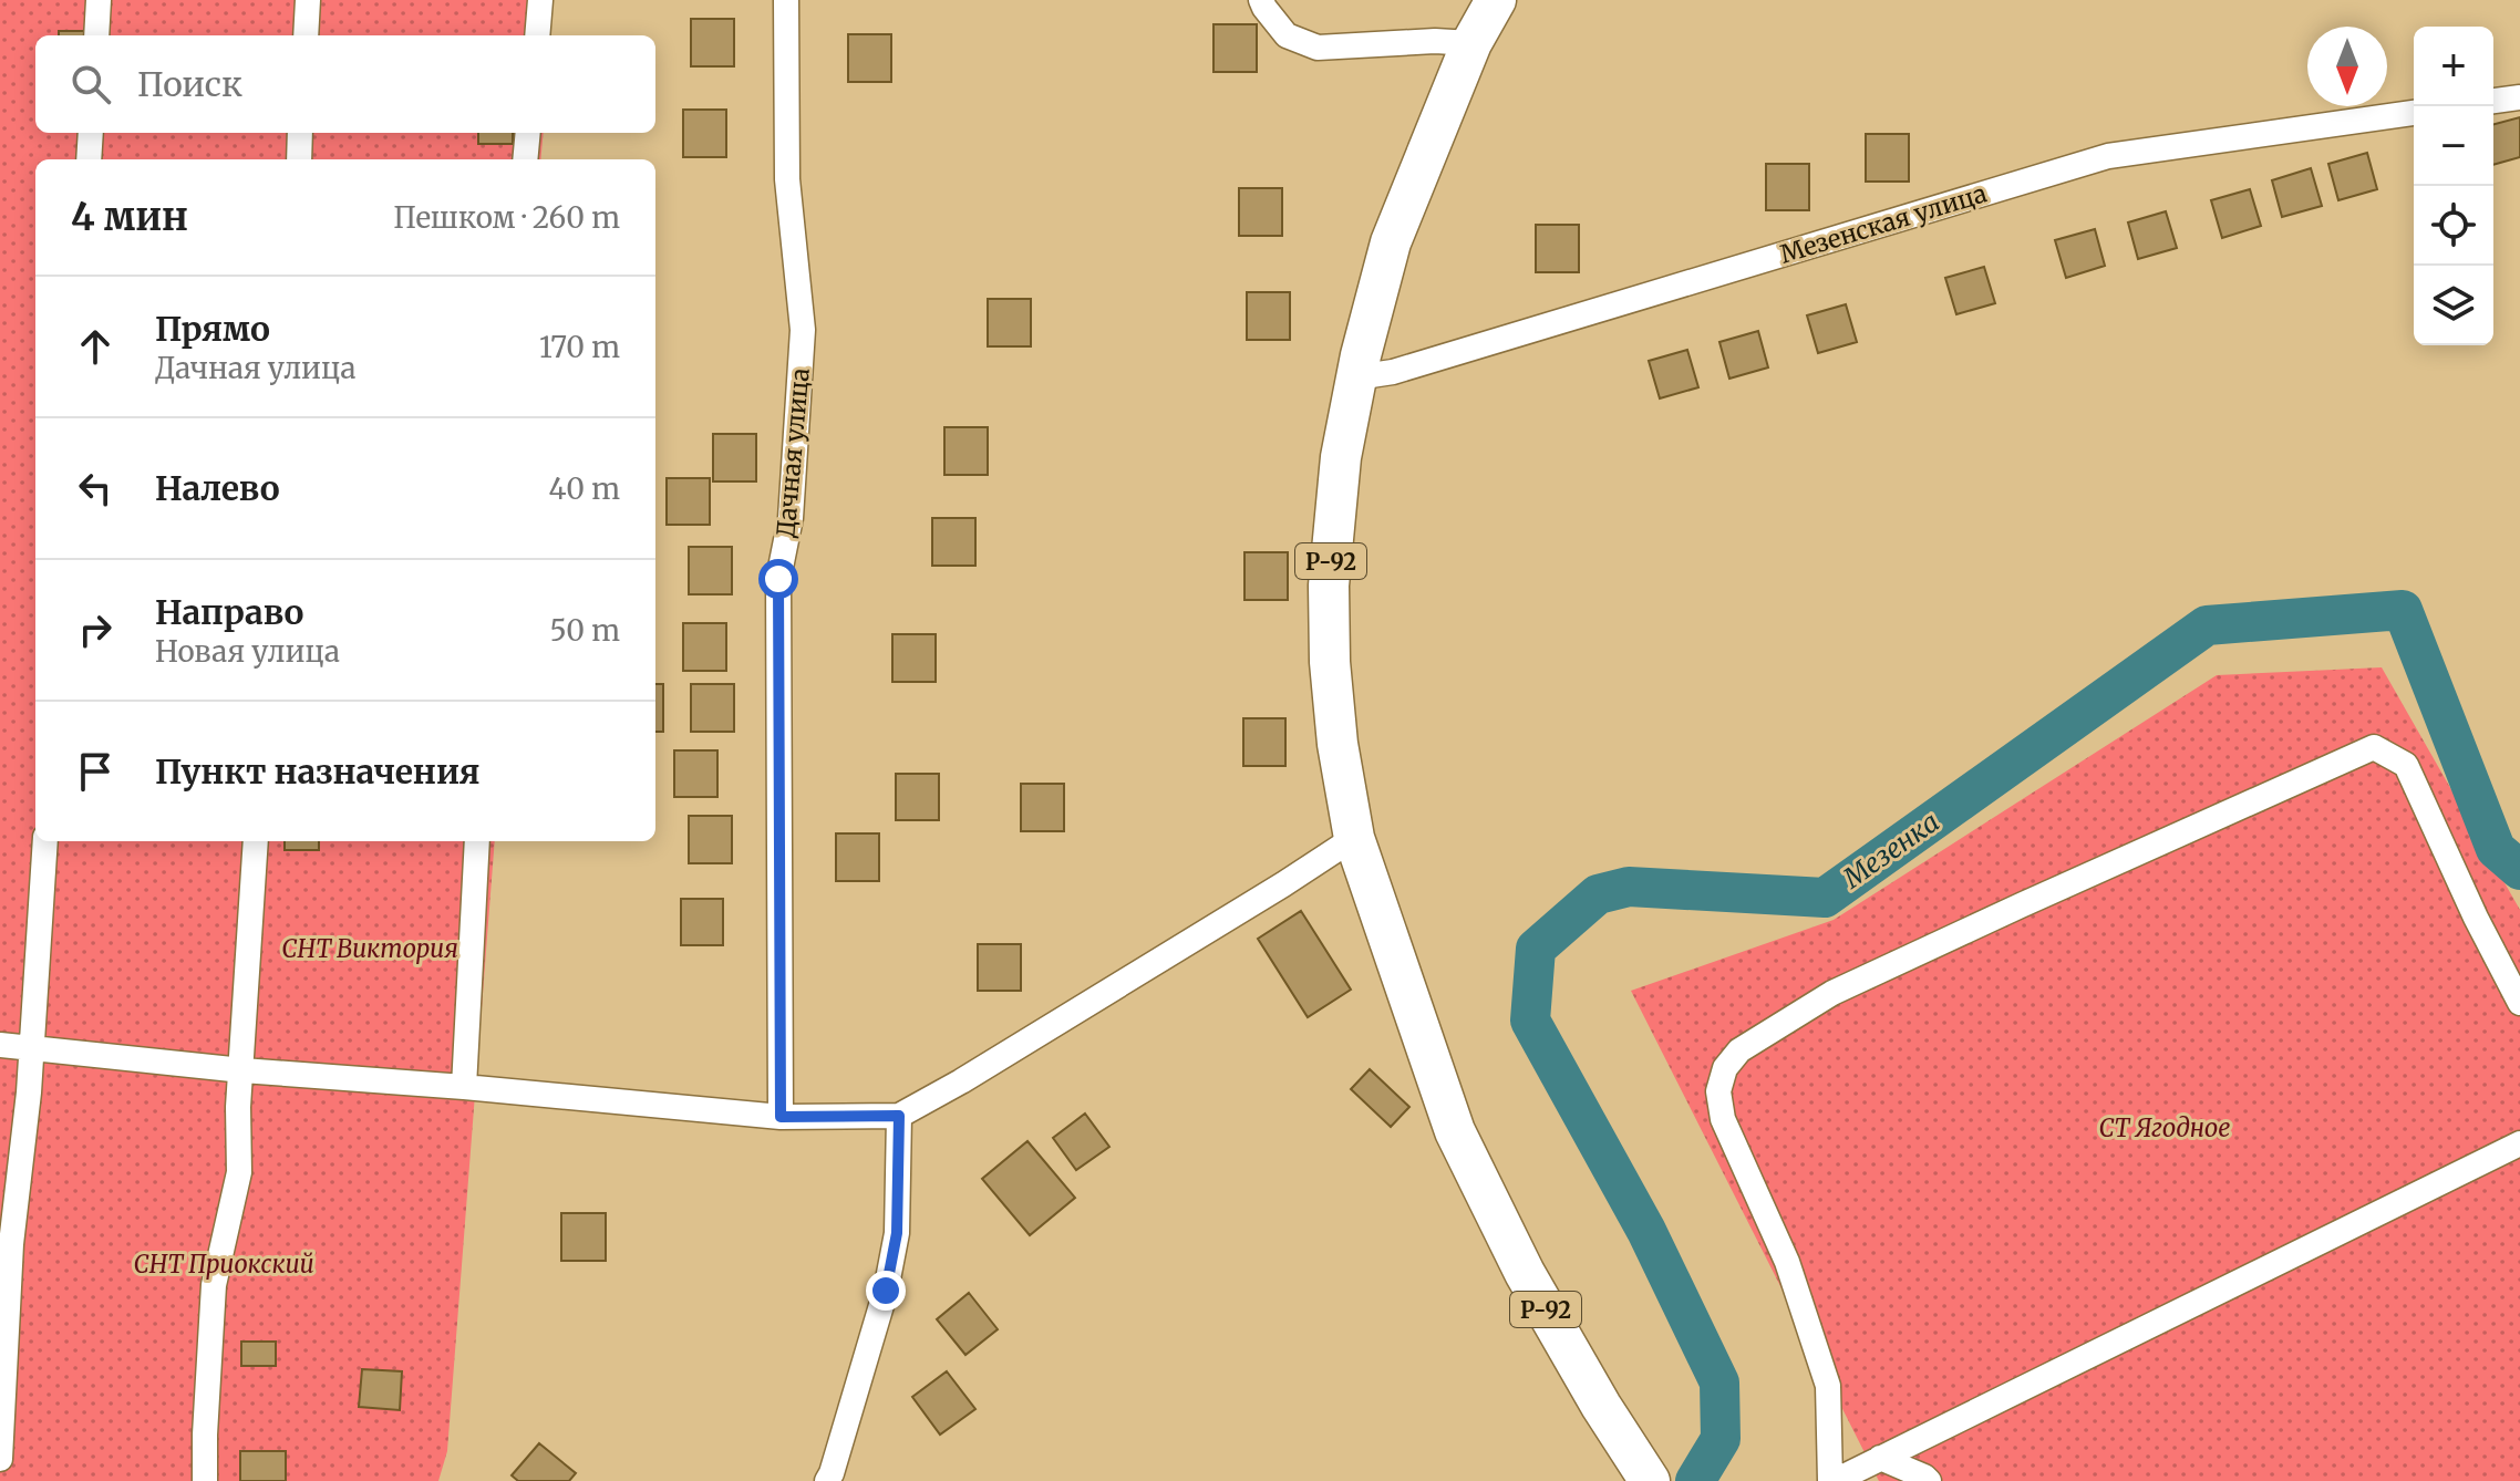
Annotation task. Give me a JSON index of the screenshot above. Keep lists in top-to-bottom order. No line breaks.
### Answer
{"streets":{"main road":["Р-92"],"street":["Мезенская улица","Дачная улица"]},"crossings":[["Мезенская улица","Р-92"]],"water":["Мезенка"],"parks":["СНТ Виктория","СТ Ягодное","СНТ Приокский"],"north":"bottom","page":{"map_buttons":["+","−"],"search":"Поиск","heading":["4 мин","Пешком · 260 m"],"list":[["Прямо","Дачная улица","170 m"],["Налево","40 m"],["Направо","Новая улица","50 m"],"Пункт назначения"]}}
